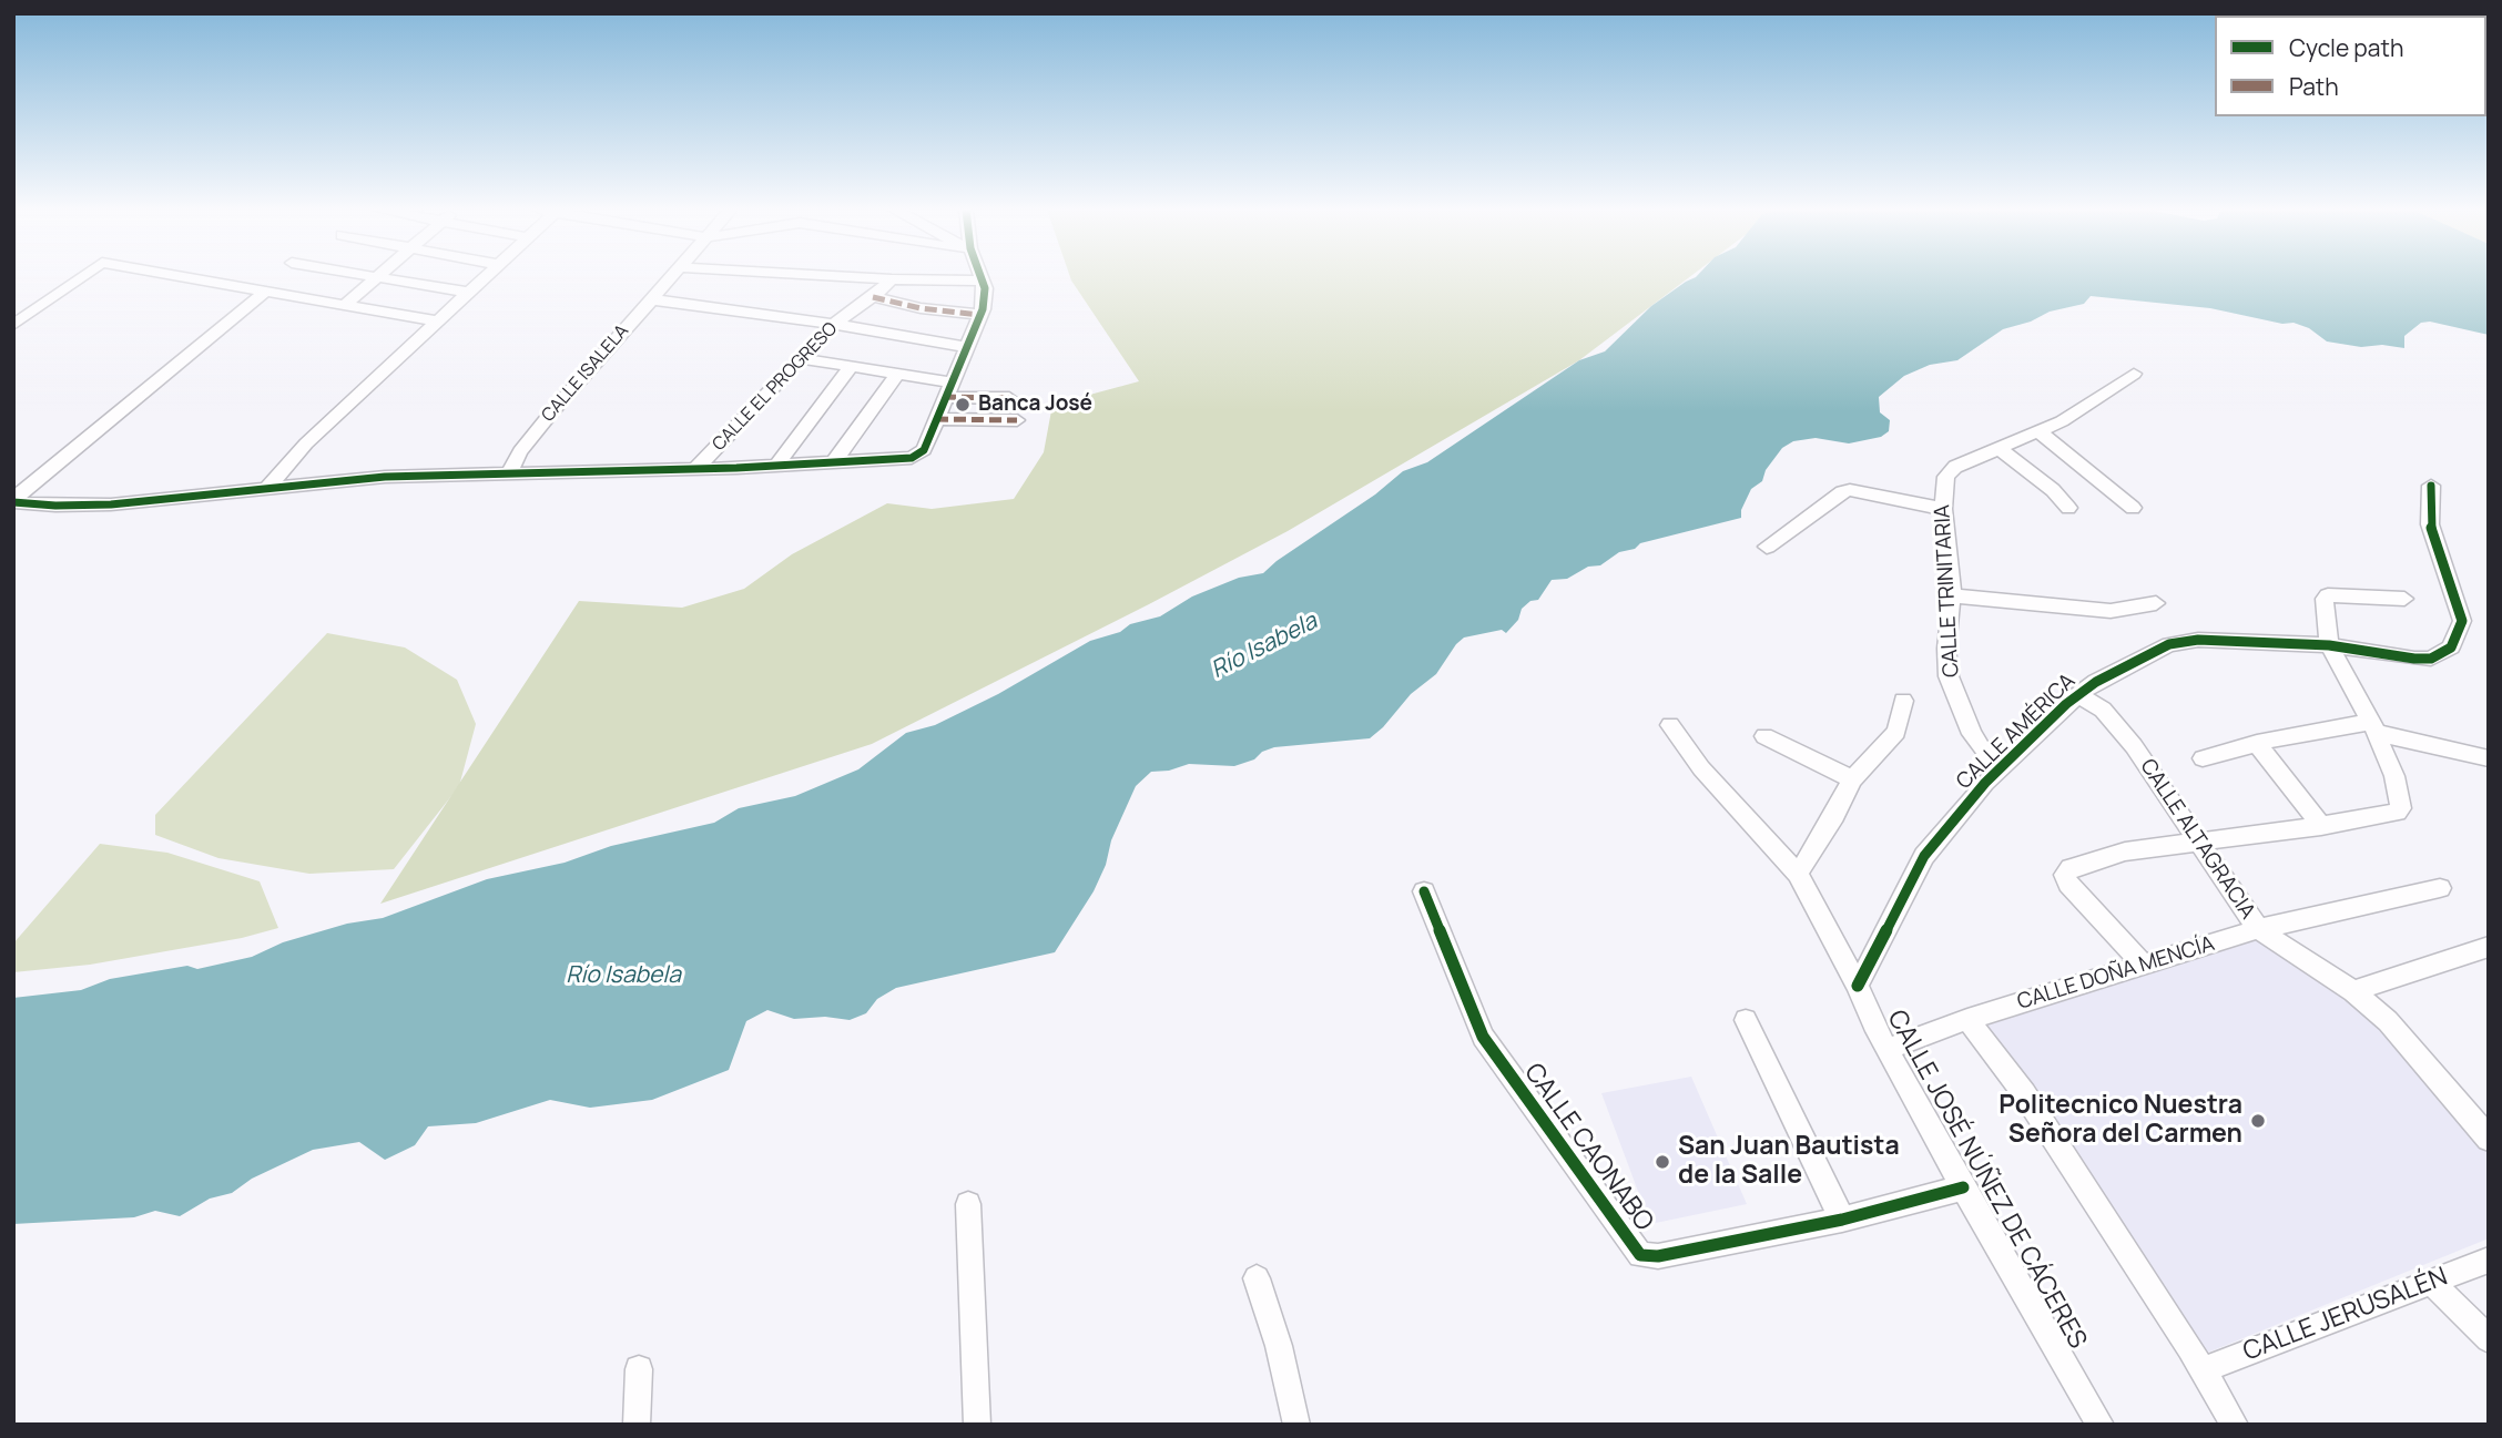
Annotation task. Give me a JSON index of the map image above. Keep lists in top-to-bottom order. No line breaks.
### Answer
{"streets":{"street":["CALLE ISALELA","CALLE EL PROGRESO","CALLE TRINITARIA","CALLE AMÉRICA","CALLE ALTAGRACIA","CALLE DOÑA MENCÍA","CALLE CAONABO","CALLE JOSÉ NÚÑEZ DE CÁCERES","CALLE JERUSALÉN"]},"crossings":[["CALLE TRINITARIA","CALLE AMÉRICA"],["CALLE AMÉRICA","CALLE ALTAGRACIA"],["CALLE AMÉRICA","CALLE JOSÉ NÚÑEZ DE CÁCERES"],["CALLE ALTAGRACIA","CALLE DOÑA MENCÍA"],["CALLE DOÑA MENCÍA","CALLE JOSÉ NÚÑEZ DE CÁCERES"],["CALLE CAONABO","CALLE JOSÉ NÚÑEZ DE CÁCERES"]],"water":["Río Isabela"],"places":["Banca José","Politecnico Nuestra Señora del Carmen","San Juan Bautista de la Salle"],"legend":["Cycle path","Path"]}
